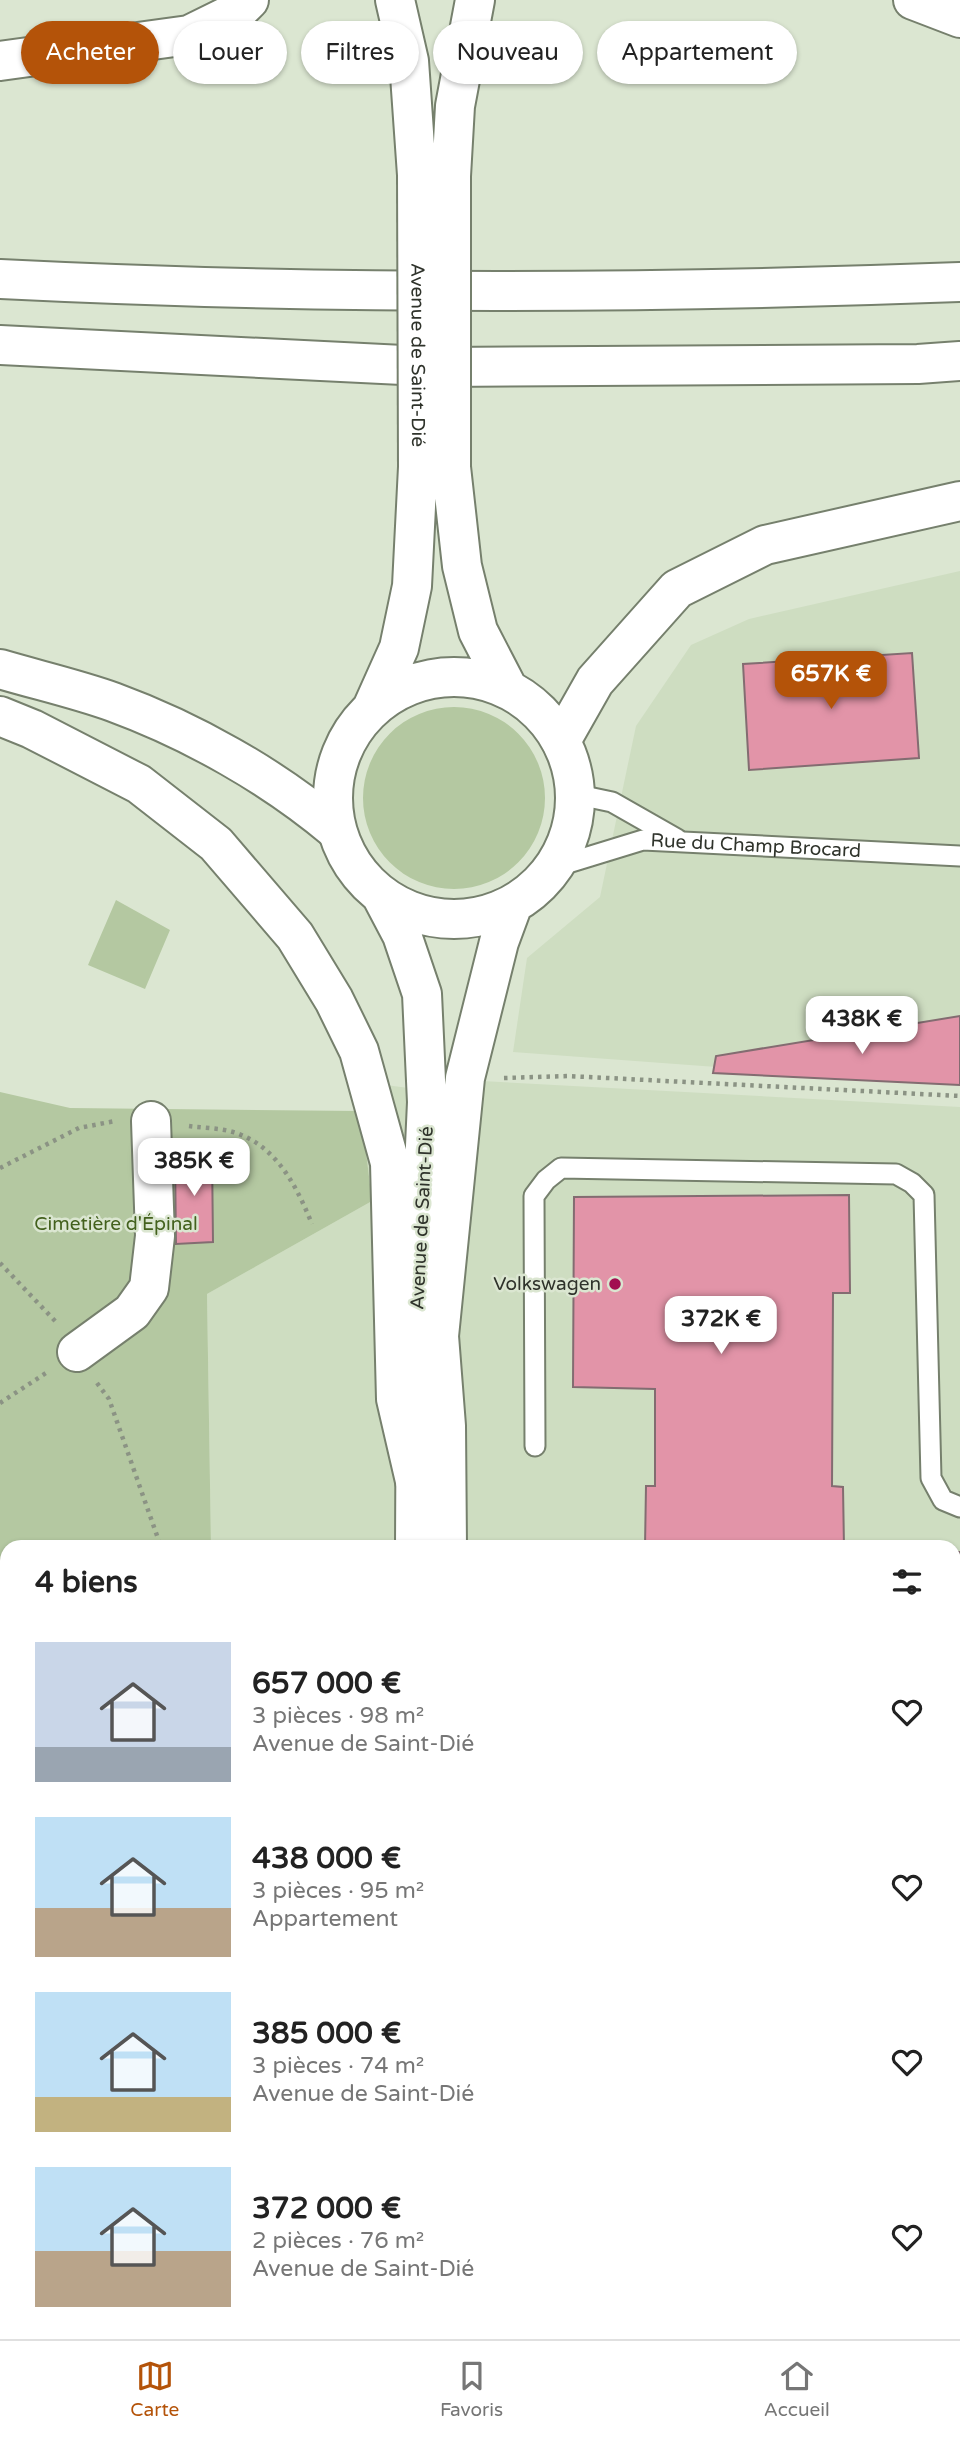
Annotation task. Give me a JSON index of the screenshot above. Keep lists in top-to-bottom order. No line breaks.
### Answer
{"streets":{"main road":["Avenue de Saint-Dié"],"lane":["Rue du Champ Brocard"]},"crossings":[["Avenue de Saint-Dié","Rue du Champ Brocard"]],"parks":["Cimetière d'Épinal"],"places":["Volkswagen"],"page":{"chip":["Acheter","Louer","Filtres","Nouveau","Appartement"],"price":["657K €","438K €","385K €","372K €"],"heading":"4 biens","list":[{"name":"657 000 €","note":"3 pièces · 98 m² · Avenue de Saint-Dié"},{"name":"438 000 €","note":"3 pièces · 95 m² · Appartement"},{"name":"385 000 €","note":"3 pièces · 74 m² · Avenue de Saint-Dié"},{"name":"372 000 €","note":"2 pièces · 76 m² · Avenue de Saint-Dié"}],"tabs":["Carte","Favoris","Accueil"]}}
